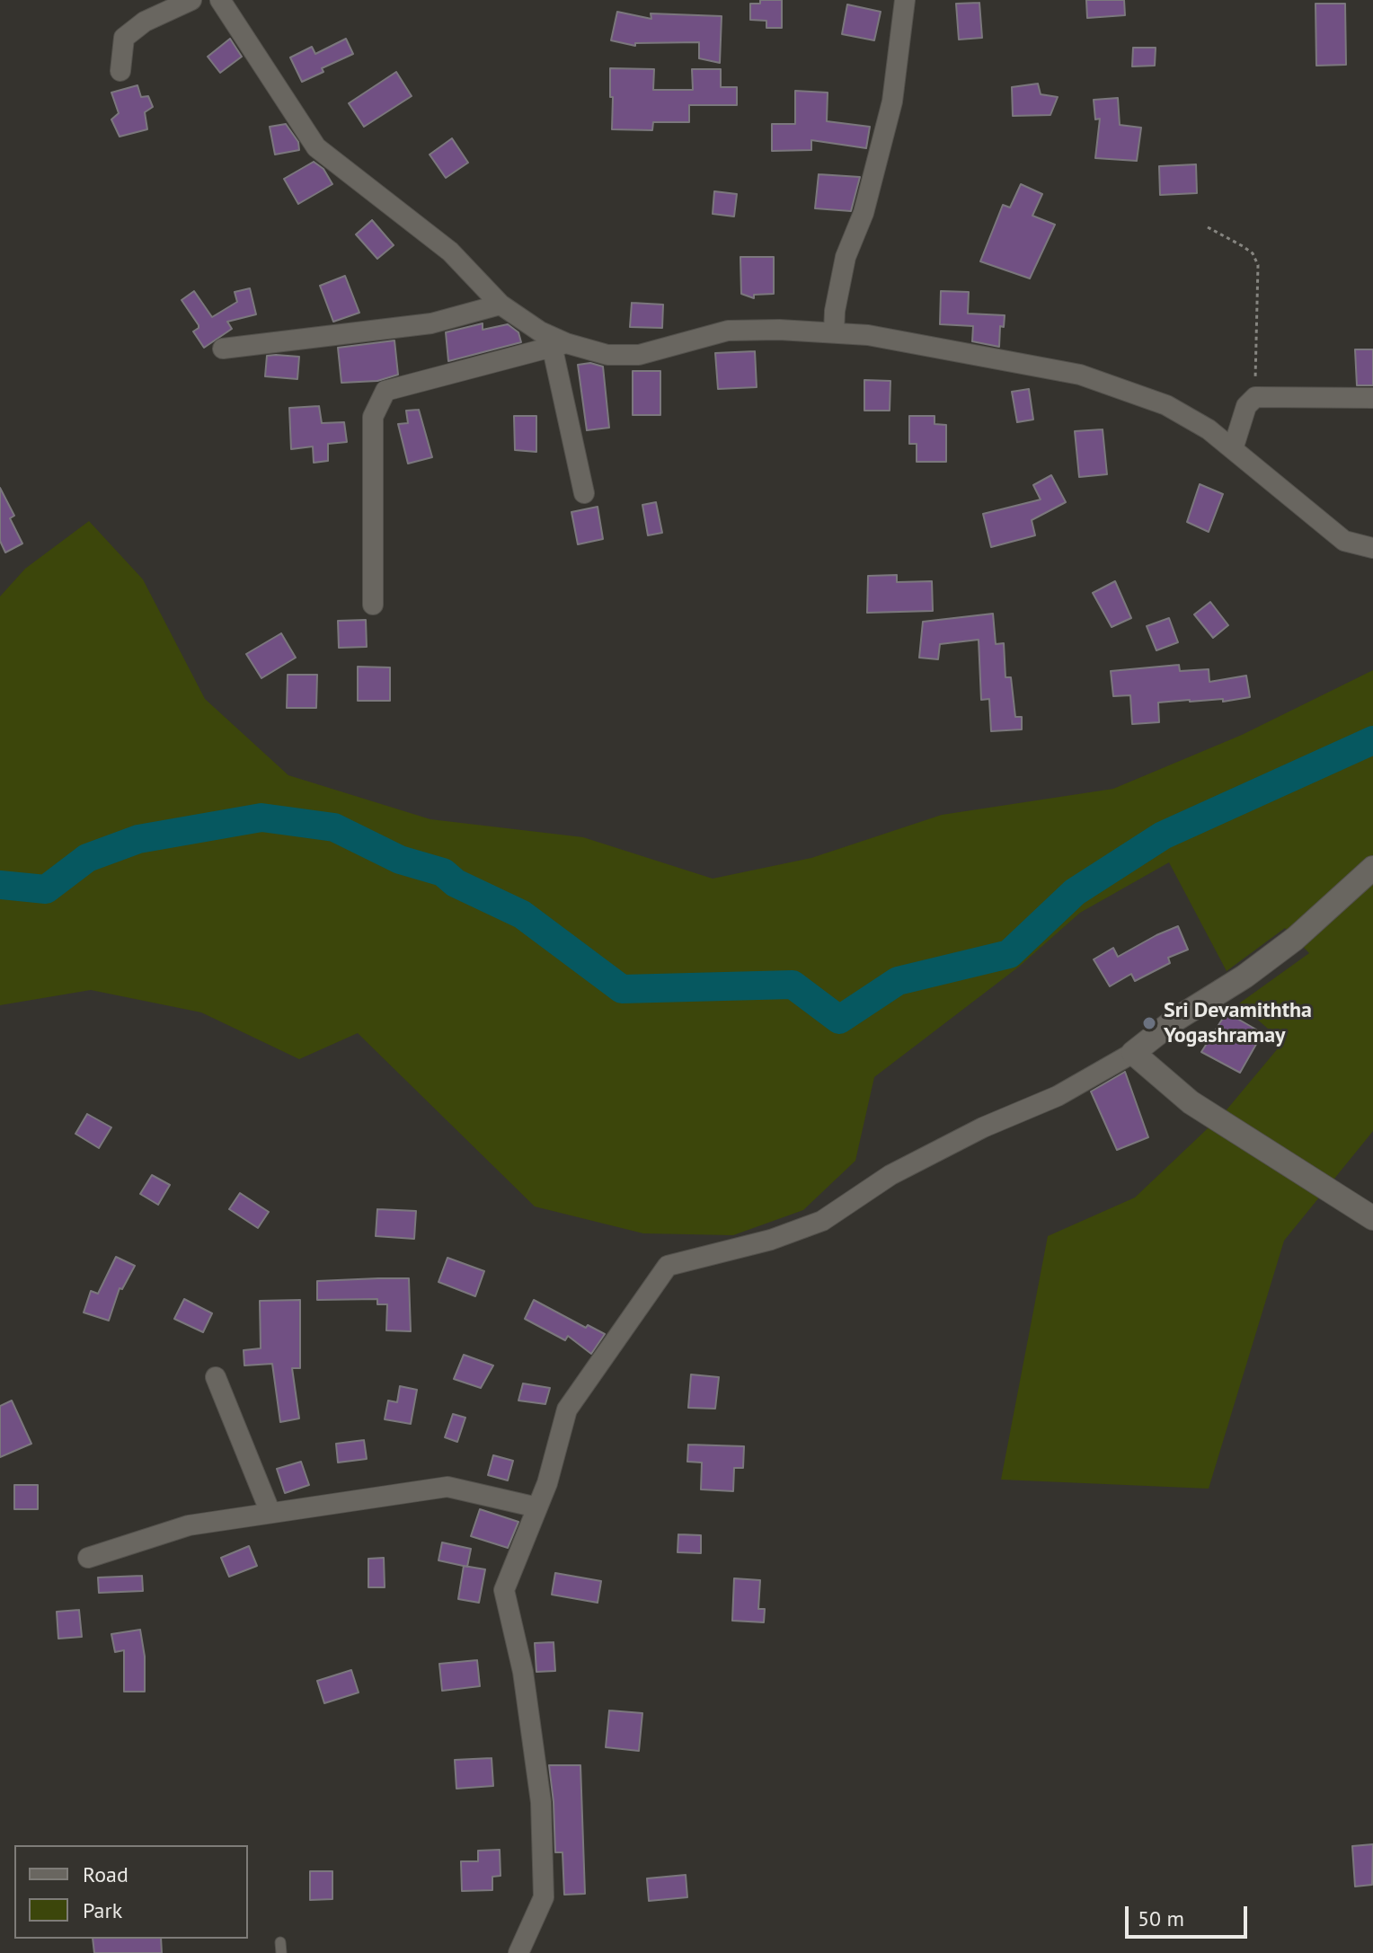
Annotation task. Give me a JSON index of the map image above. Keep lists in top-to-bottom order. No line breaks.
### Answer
{"places":["Sri Devamiththa Yogashramay"],"legend":["Road","Park"],"scale_bar":"50 m"}
